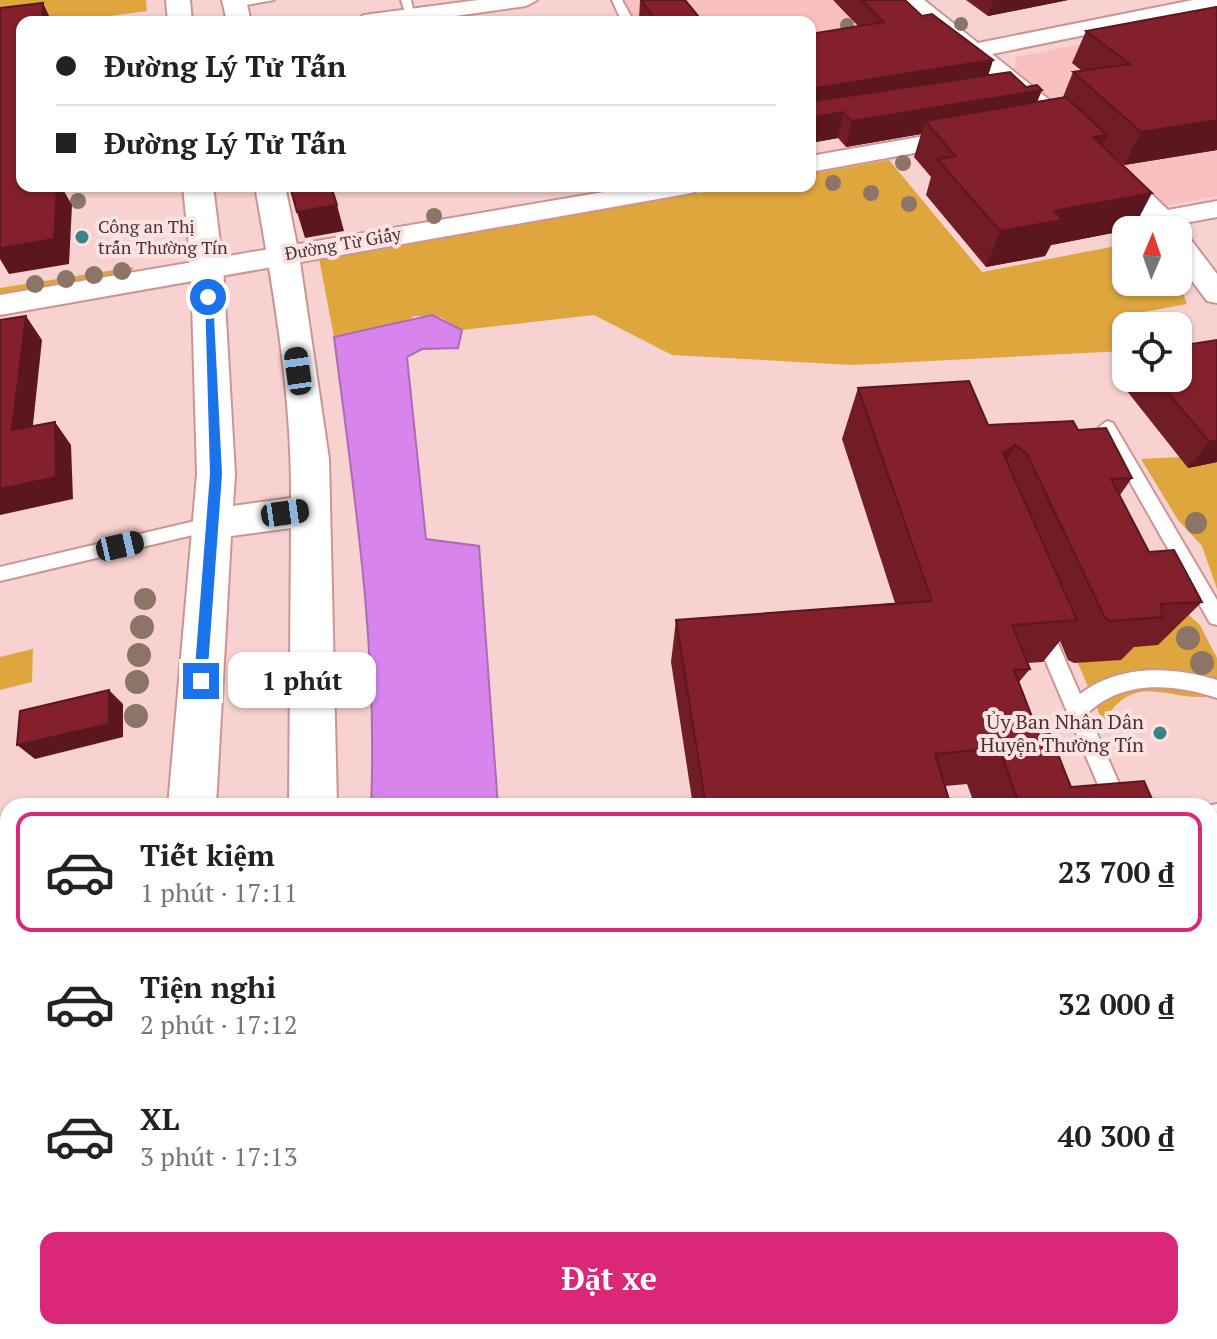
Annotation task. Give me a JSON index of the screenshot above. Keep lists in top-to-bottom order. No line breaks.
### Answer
{"streets":{"street":["Đường Từ Giấy"]},"places":["Công an Thị trấn Thường Tín","Ủy Ban Nhân Dân Huyện Thường Tín"],"north":"top","page":{"banner":["Đường Lý Tử Tấn","Đường Lý Tử Tấn"],"bubble":"1 phút","list":[{"name":"Tiết kiệm","note":"1 phút · 17:11","value":"23 700 ₫"},{"name":"Tiện nghi","note":"2 phút · 17:12","value":"32 000 ₫"},{"name":"XL","note":"3 phút · 17:13","value":"40 300 ₫"}],"buttons":"Đặt xe"}}
